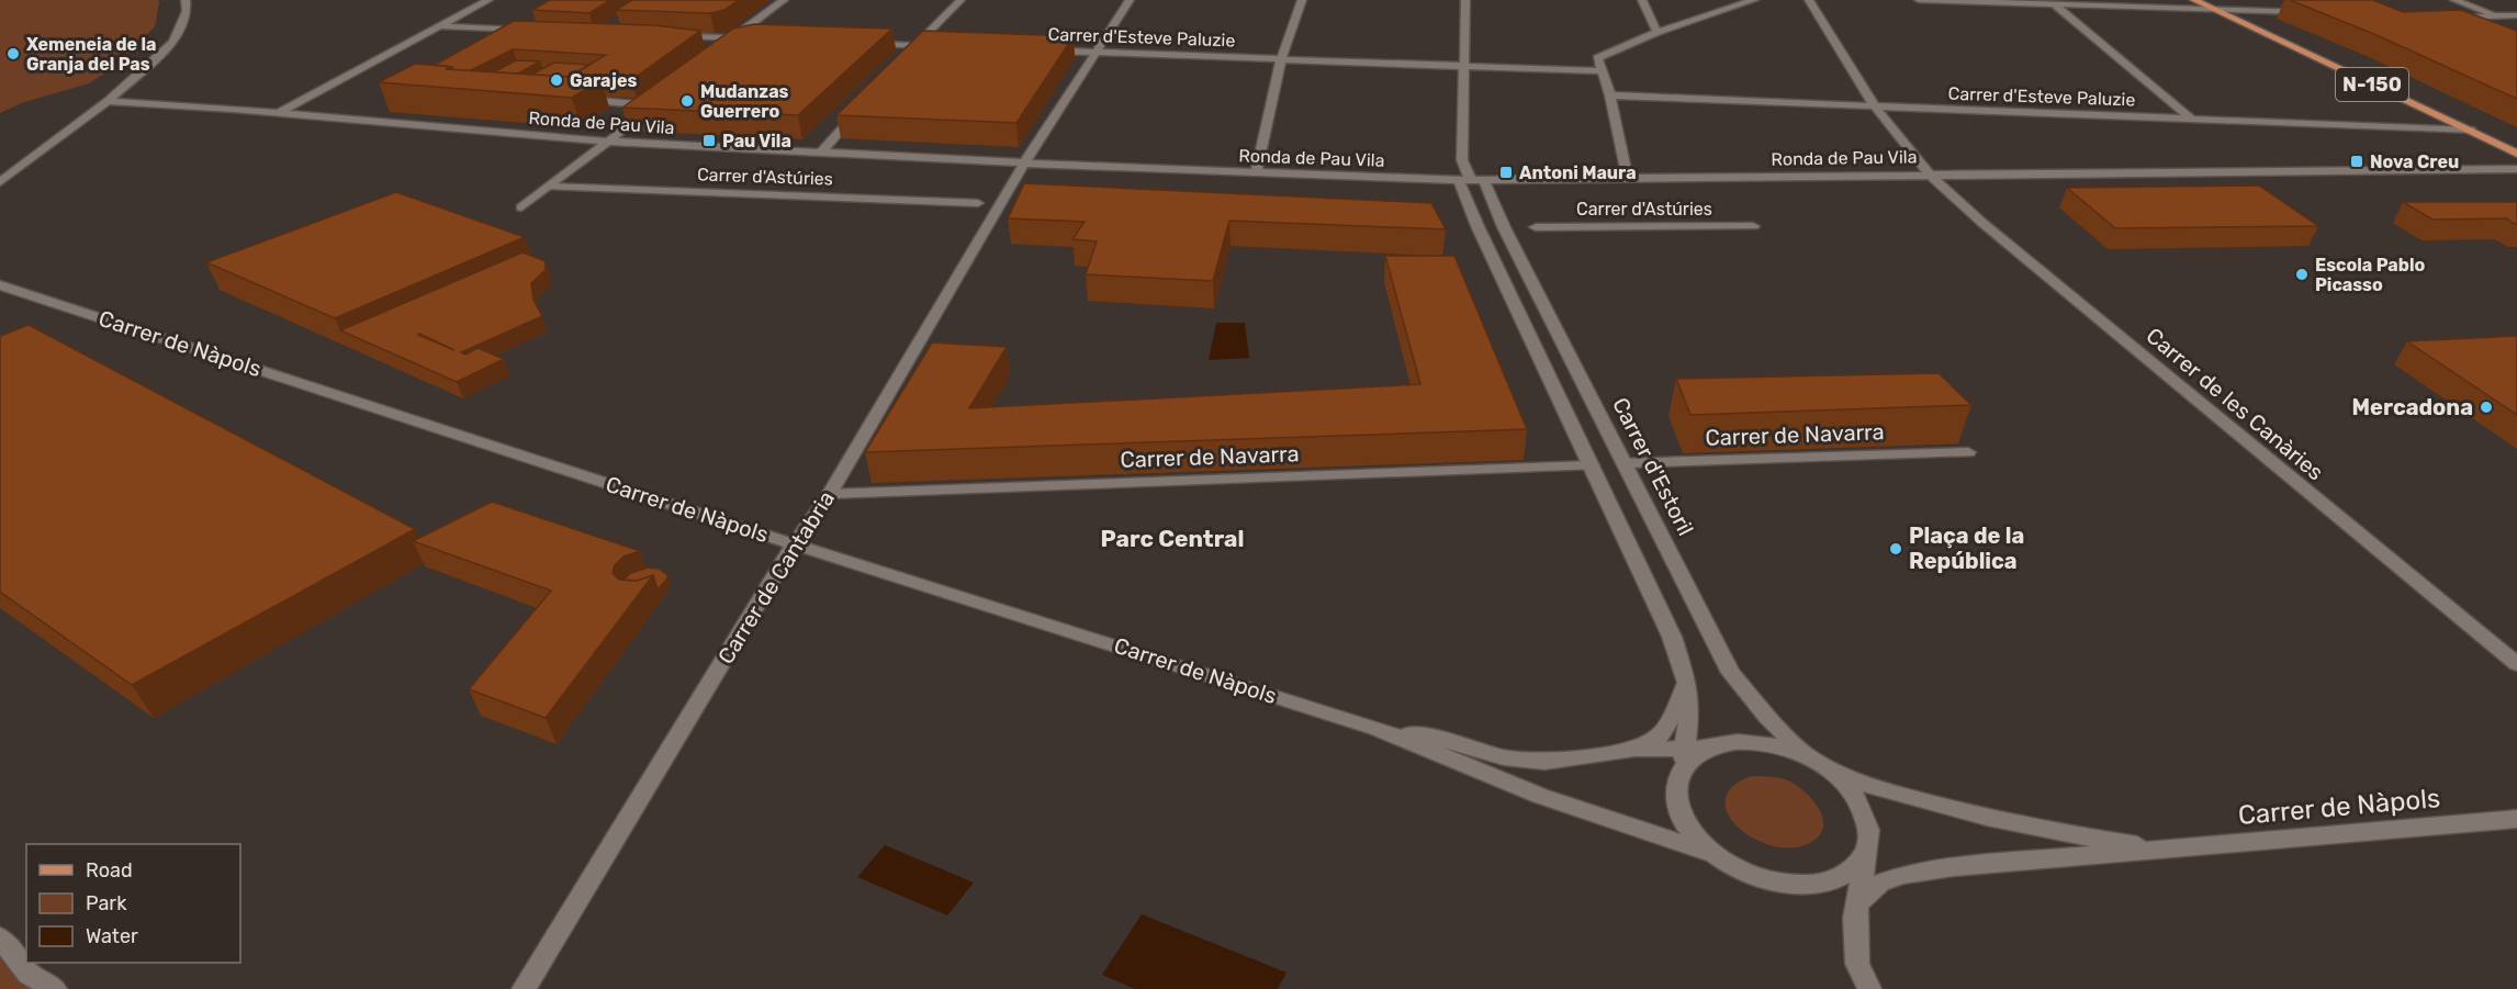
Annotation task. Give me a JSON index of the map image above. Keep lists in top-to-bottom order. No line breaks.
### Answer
{"streets":{"main road":["N-150"],"street":["Carrer d'Esteve Paluzie","Ronda de Pau Vila","Carrer d'Astúries","Carrer de Nàpols","Carrer de les Canàries","Carrer de Navarra","Carrer d'Estoril","Carrer de Cantabria"]},"crossings":[["Carrer d'Esteve Paluzie","N-150"],["Carrer d'Esteve Paluzie","Carrer de les Canàries"],["Carrer d'Esteve Paluzie","Carrer de Cantabria"],["Ronda de Pau Vila","Carrer de les Canàries"],["Ronda de Pau Vila","Carrer d'Estoril"],["Ronda de Pau Vila","Carrer de Cantabria"],["Carrer de Nàpols","Carrer d'Estoril"],["Carrer de Nàpols","Carrer de Cantabria"],["Carrer de Navarra","Carrer d'Estoril"],["Carrer de Navarra","Carrer de Cantabria"]],"districts":["Parc Central"],"places":{"other":["Xemeneia de la Granja del Pas","Garajes","Mudanzas Guerrero","Escola Pablo Picasso","Mercadona","Plaça de la República"],"transit":["Pau Vila","Nova Creu","Antoni Maura"]},"legend":["Road","Park","Water"]}
